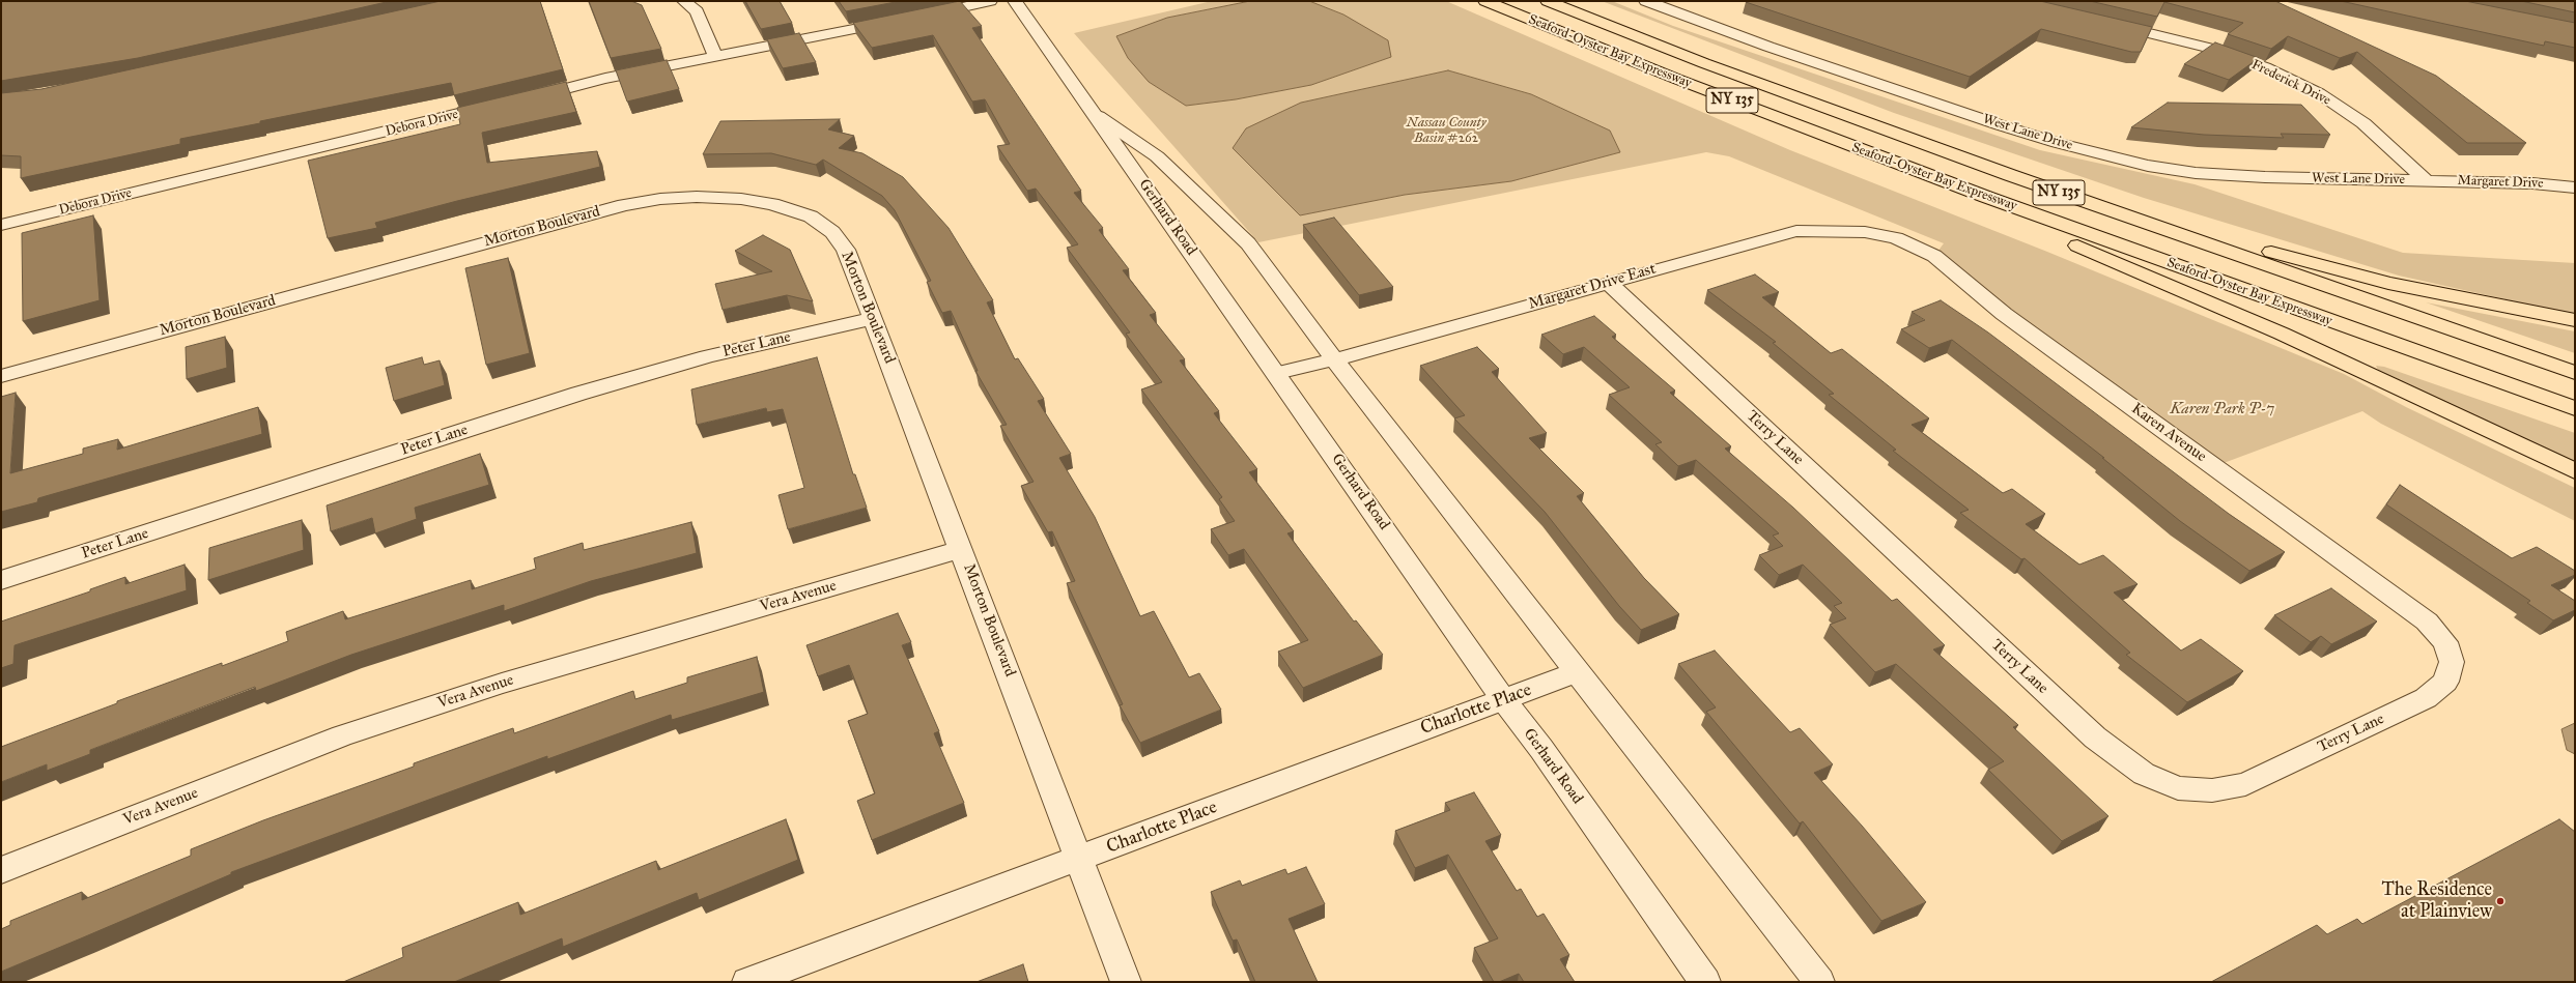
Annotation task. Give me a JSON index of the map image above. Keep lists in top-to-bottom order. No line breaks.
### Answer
{"streets":{"highway":["Seaford-Oyster Bay Expressway","NY 135"],"street":["Frederick Drive","Debora Drive","West Lane Drive","Margaret Drive","Gerhard Road","Morton Boulevard","Margaret Drive East","Peter Lane","Karen Avenue","Terry Lane","Vera Avenue","Charlotte Place"]},"crossings":[["Frederick Drive","West Lane Drive"],["Frederick Drive","Margaret Drive"],["West Lane Drive","Margaret Drive"],["Gerhard Road","Margaret Drive East"],["Gerhard Road","Charlotte Place"],["Morton Boulevard","Peter Lane"],["Morton Boulevard","Vera Avenue"],["Morton Boulevard","Charlotte Place"],["Margaret Drive East","Karen Avenue"],["Margaret Drive East","Terry Lane"],["Karen Avenue","Terry Lane"]],"water":["Nassau County Basin #262"],"parks":["Karen Park P-7"],"places":["The Residence at Plainview"]}
